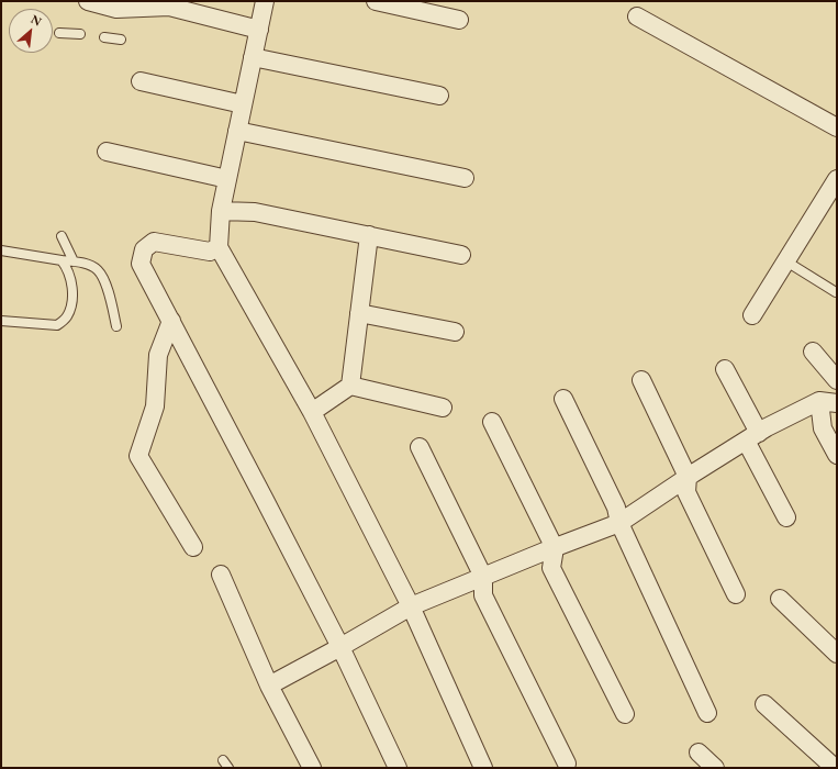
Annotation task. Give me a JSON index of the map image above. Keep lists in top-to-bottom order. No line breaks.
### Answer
{"north":"top right"}
